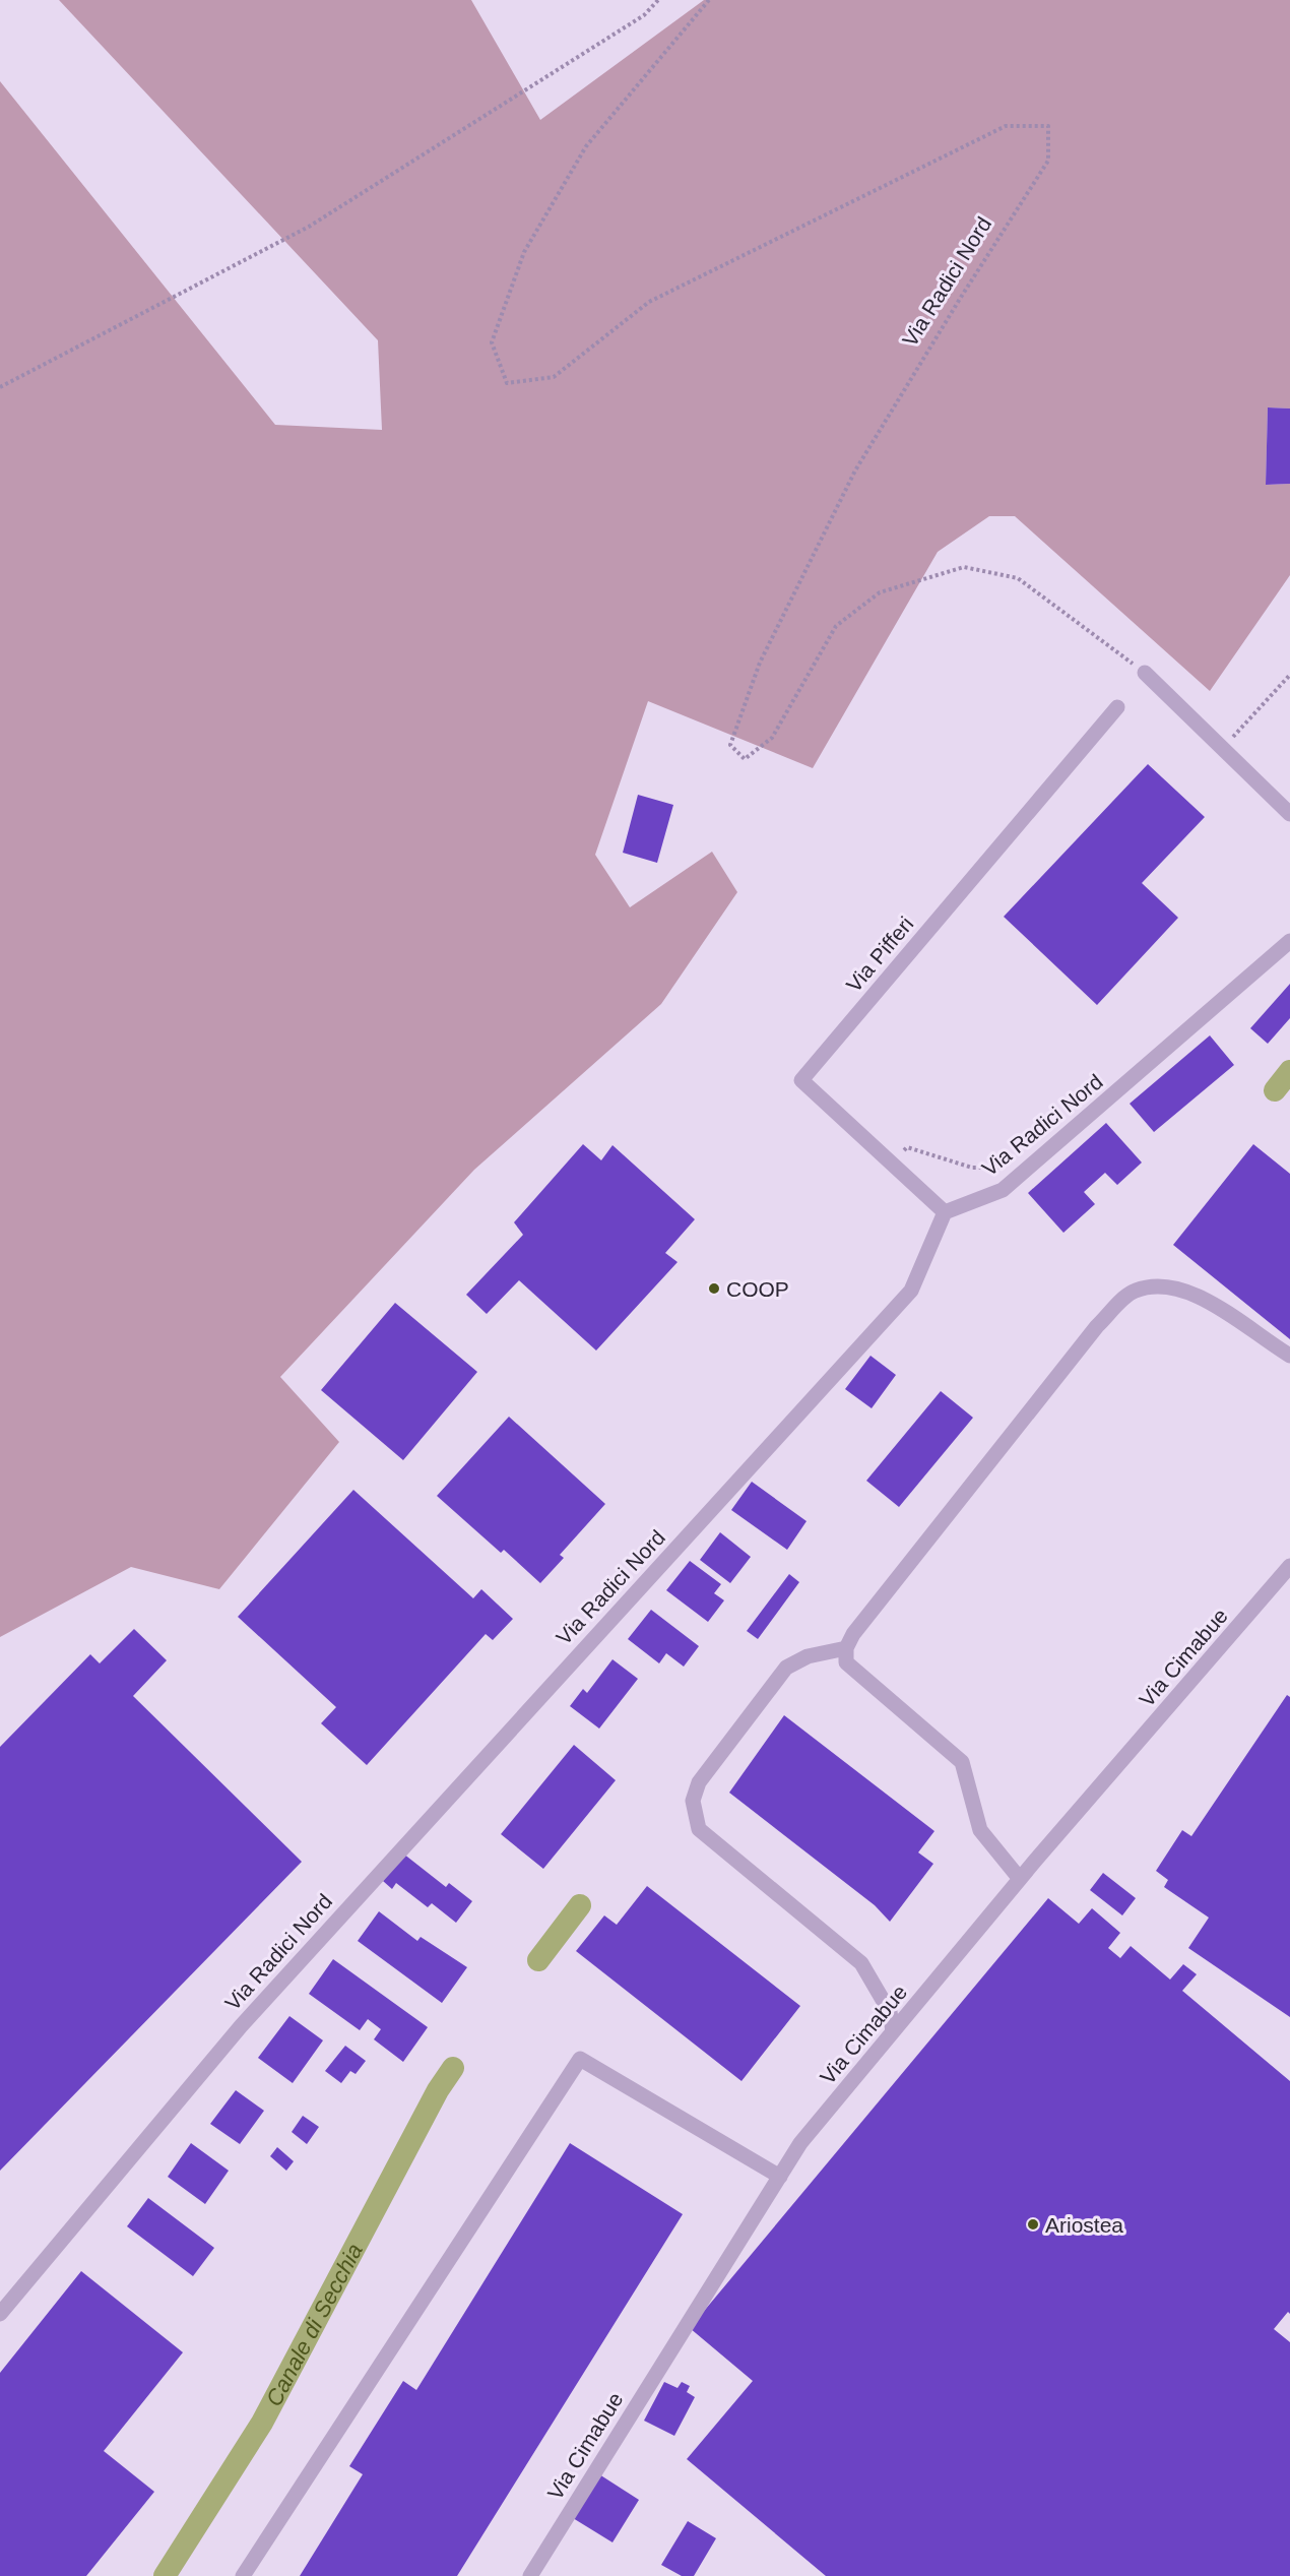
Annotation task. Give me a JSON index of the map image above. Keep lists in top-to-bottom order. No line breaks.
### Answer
{"streets":{"street":["Via Radici Nord","Via Pifferi","Via Cimabue"]},"crossings":[["Via Radici Nord","Via Pifferi"]],"water":["Canale di Secchia"],"places":["COOP","Ariostea"]}
